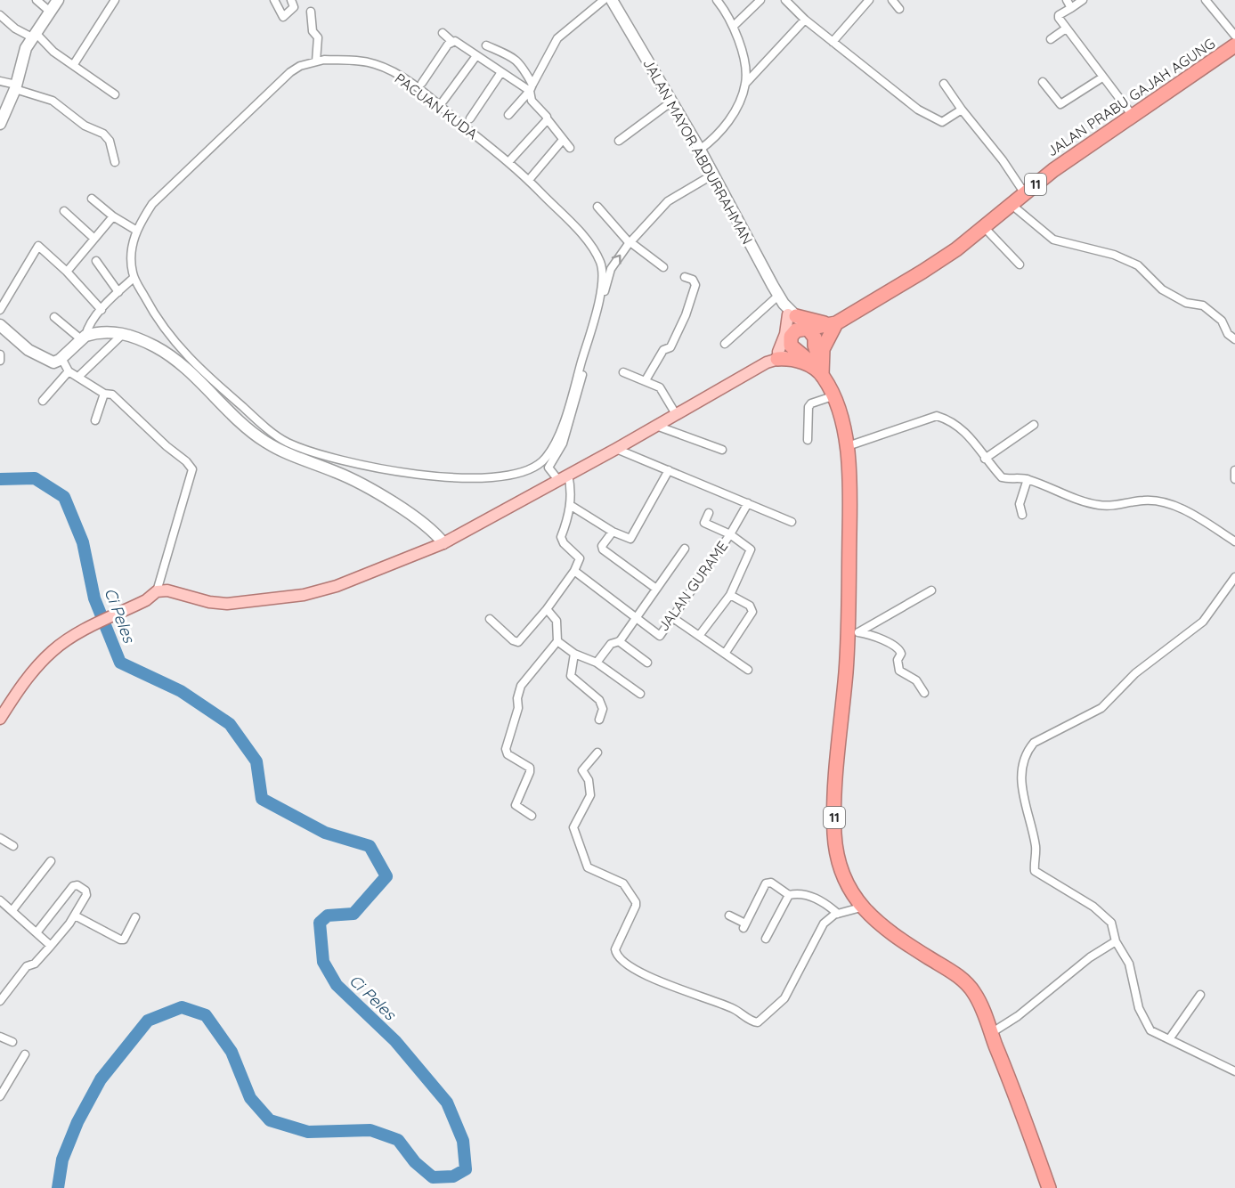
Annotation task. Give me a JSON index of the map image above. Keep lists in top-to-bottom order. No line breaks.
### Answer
{"streets":{"highway":["JALAN PRABU GAJAH AGUNG","11"],"street":["PACUAN KUDA","JALAN MAYOR ABDURRAHMAN","JALAN GURAME"]},"crossings":[["JALAN PRABU GAJAH AGUNG","11"]],"water":["Ci Peles"]}
